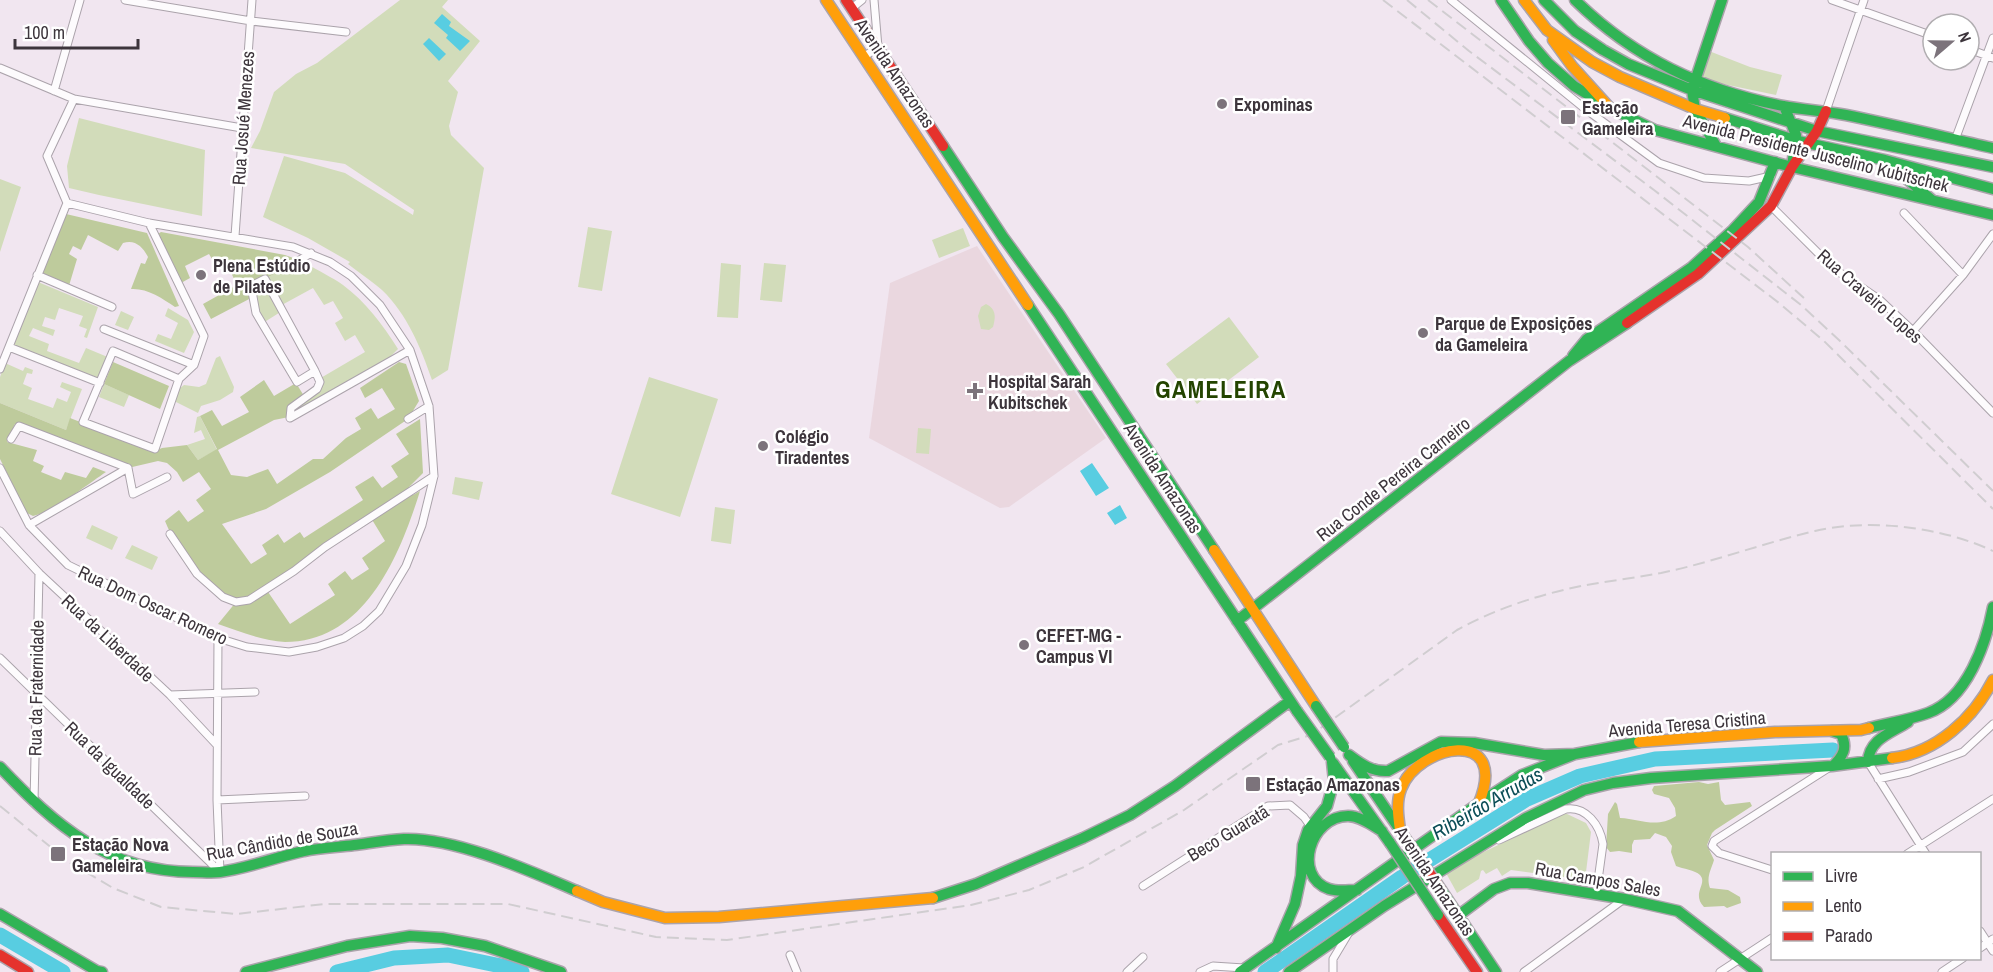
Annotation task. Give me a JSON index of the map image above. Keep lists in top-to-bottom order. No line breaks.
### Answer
{"streets":{"main road":["Avenida Amazonas","Avenida Presidente Juscelino Kubitschek","Rua Conde Pereira Carneiro","Avenida Teresa Cristina","Rua Cândido de Souza","Rua Campos Sales"],"street":["Rua Josué Menezes","Rua Craveiro Lopes","Rua Dom Oscar Romero","Rua da Liberdade","Rua da Fraternidade","Rua da Igualdade","Beco Guaratã"]},"crossings":[["Avenida Amazonas","Rua Conde Pereira Carneiro"],["Avenida Amazonas","Rua Cândido de Souza"],["Avenida Amazonas","Rua Campos Sales"],["Rua Josué Menezes","Rua Dom Oscar Romero"],["Avenida Presidente Juscelino Kubitschek","Rua Conde Pereira Carneiro"],["Rua Craveiro Lopes","Rua Conde Pereira Carneiro"],["Rua da Liberdade","Rua da Fraternidade"],["Rua da Fraternidade","Rua da Igualdade"],["Rua da Fraternidade","Rua Cândido de Souza"],["Rua da Igualdade","Rua Cândido de Souza"]],"districts":["GAMELEIRA"],"water":["Ribeirão Arrudas"],"places":{"other":["Expominas","Plena Estúdio de Pilates","Parque de Exposições da Gameleira","Colégio Tiradentes","CEFET-MG - Campus VI"],"transit":["Estação Gameleira","Estação Amazonas","Estação Nova Gameleira"],"health":["Hospital Sarah Kubitschek"]},"legend":["Livre","Lento","Parado"],"scale_bar":"100 m","north":"right"}
